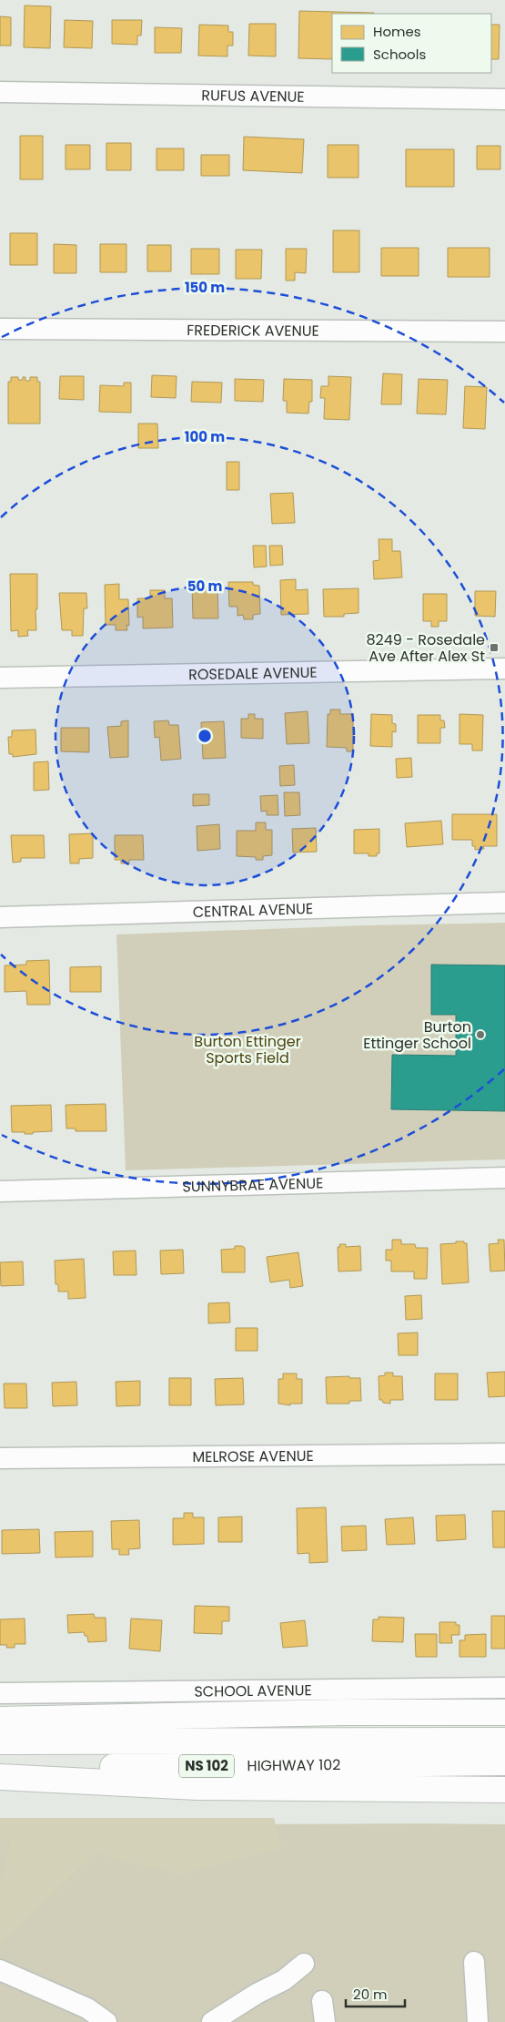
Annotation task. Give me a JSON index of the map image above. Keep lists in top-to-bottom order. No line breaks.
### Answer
{"streets":{"highway":["HIGHWAY 102","NS 102"],"street":["RUFUS AVENUE","FREDERICK AVENUE","ROSEDALE AVENUE","CENTRAL AVENUE","SUNNYBRAE AVENUE","MELROSE AVENUE","SCHOOL AVENUE"]},"parks":["Burton Ettinger Sports Field"],"places":{"transit":["8249 - Rosedale Ave After Alex St"],"other":["Burton Ettinger School"]},"legend":["Homes","Schools"],"scale_bar":"20 m","rings":["150 m","100 m","50 m"]}
